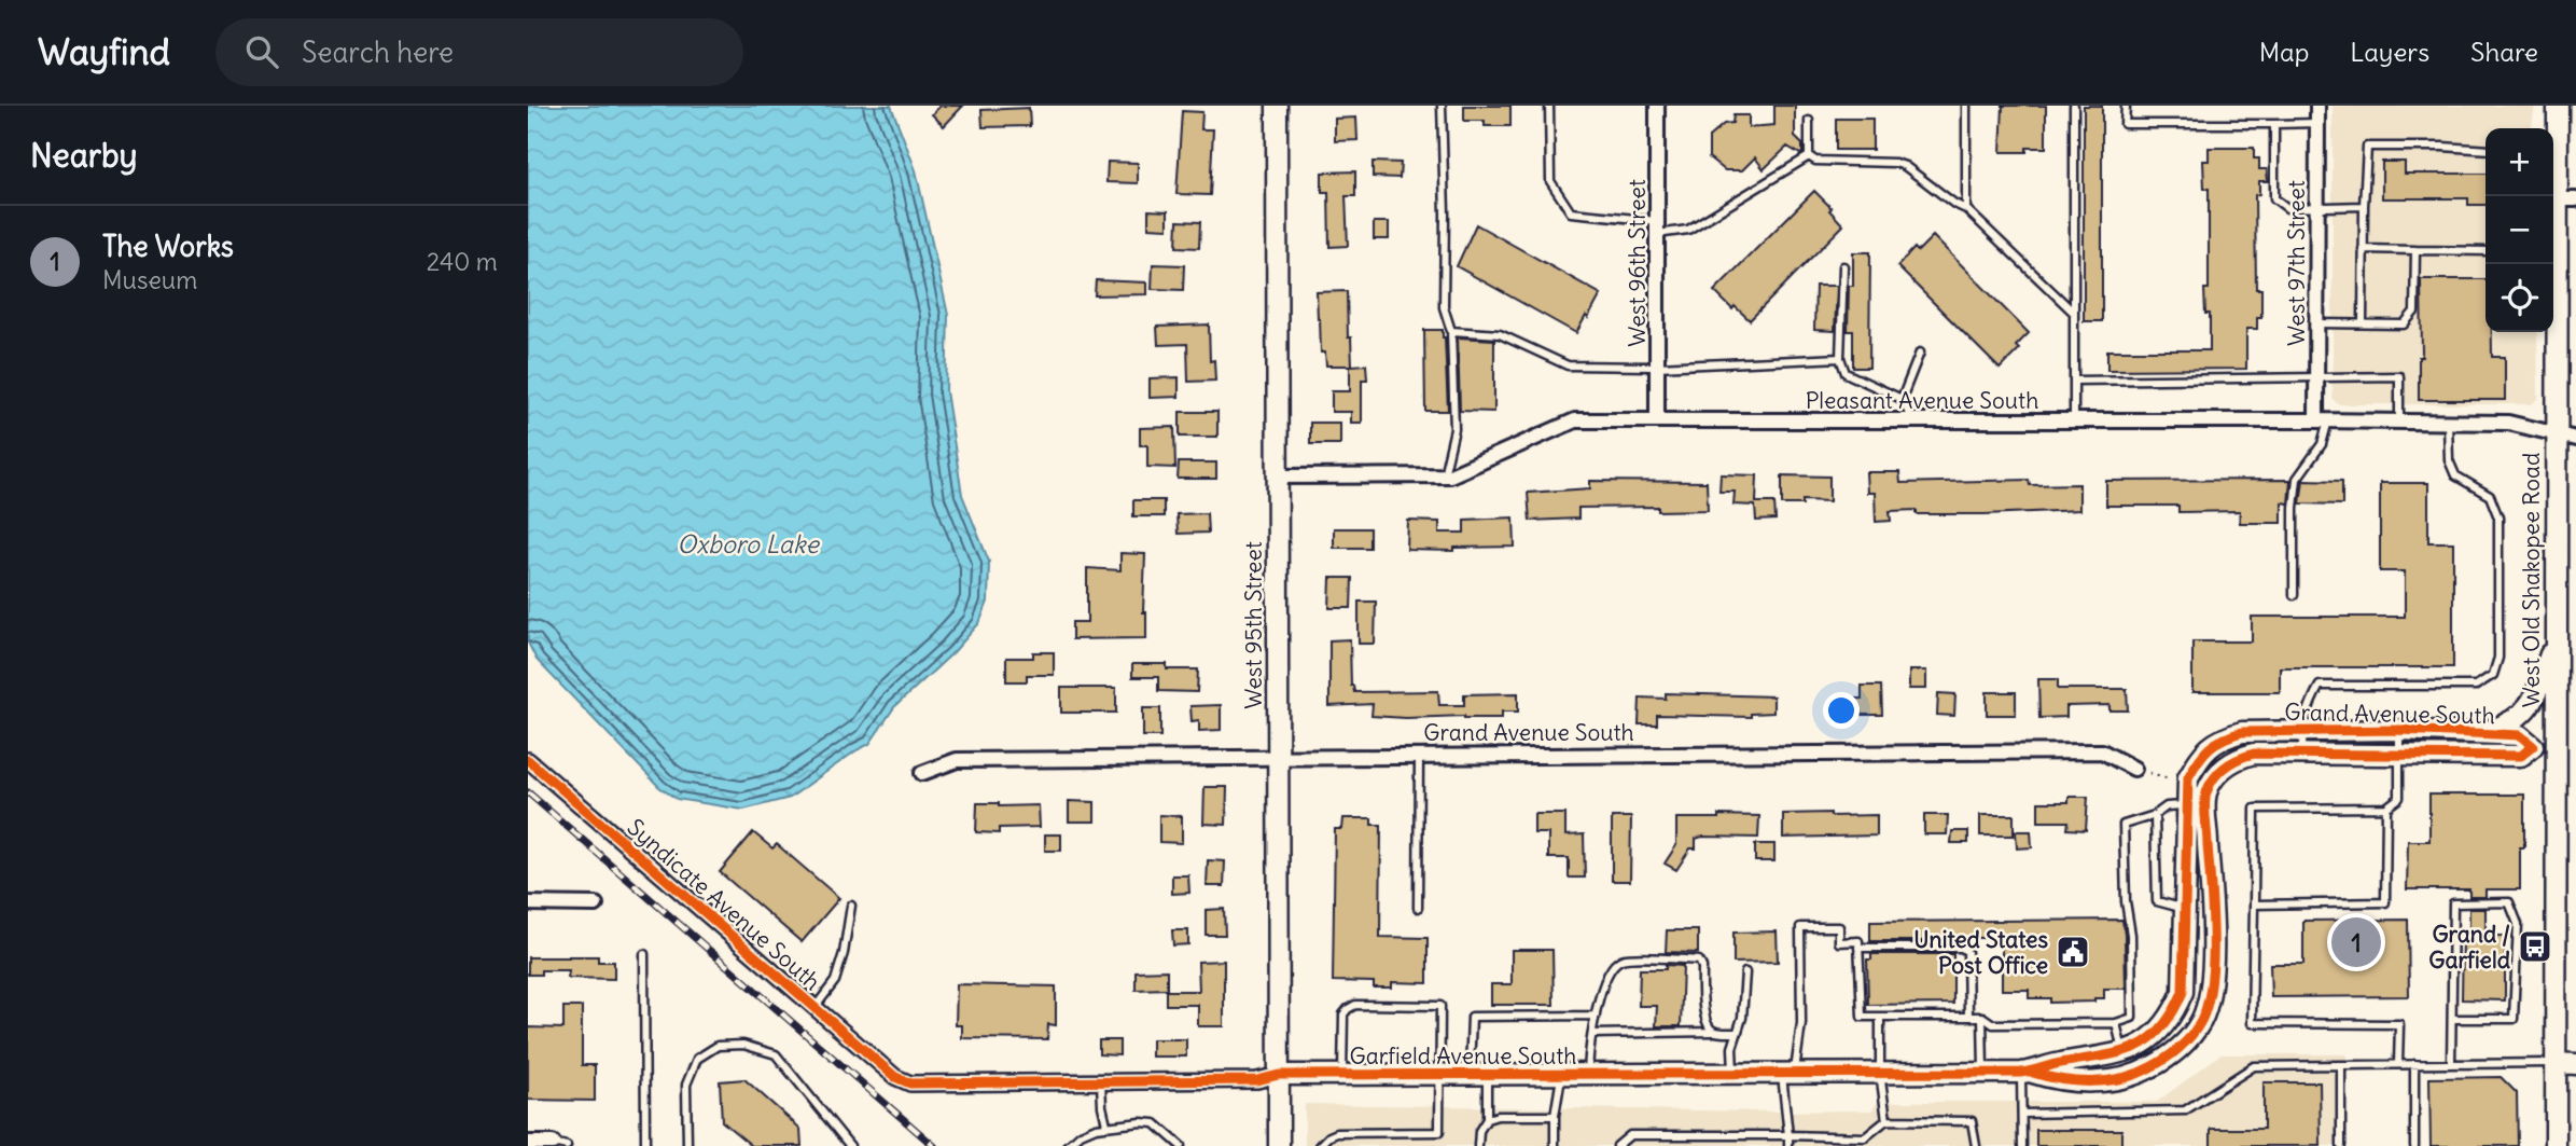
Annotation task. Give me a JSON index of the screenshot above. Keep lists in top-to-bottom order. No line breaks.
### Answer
{"streets":{"street":["West 96th Street","West 97th Street","Pleasant Avenue South","West Old Shakopee Road","West 95th Street","Grand Avenue South","Syndicate Avenue South","Garfield Avenue South"]},"crossings":[["West 96th Street","Pleasant Avenue South"],["West 97th Street","Pleasant Avenue South"],["Pleasant Avenue South","West Old Shakopee Road"],["Pleasant Avenue South","West 95th Street"],["West 95th Street","Grand Avenue South"],["West 95th Street","Garfield Avenue South"],["Syndicate Avenue South","Garfield Avenue South"]],"water":["Oxboro Lake"],"places":{"bus stop":["Grand / Garfield"],"public building":["United States Post Office"]},"page":{"header":"Wayfind","search":"Search here","nav":["Map","Layers","Share"],"heading":"Nearby","map_buttons":["+","−"],"list":[{"mark":"1","name":"The Works","note":"Museum","value":"240 m"}],"pins":"1"}}
